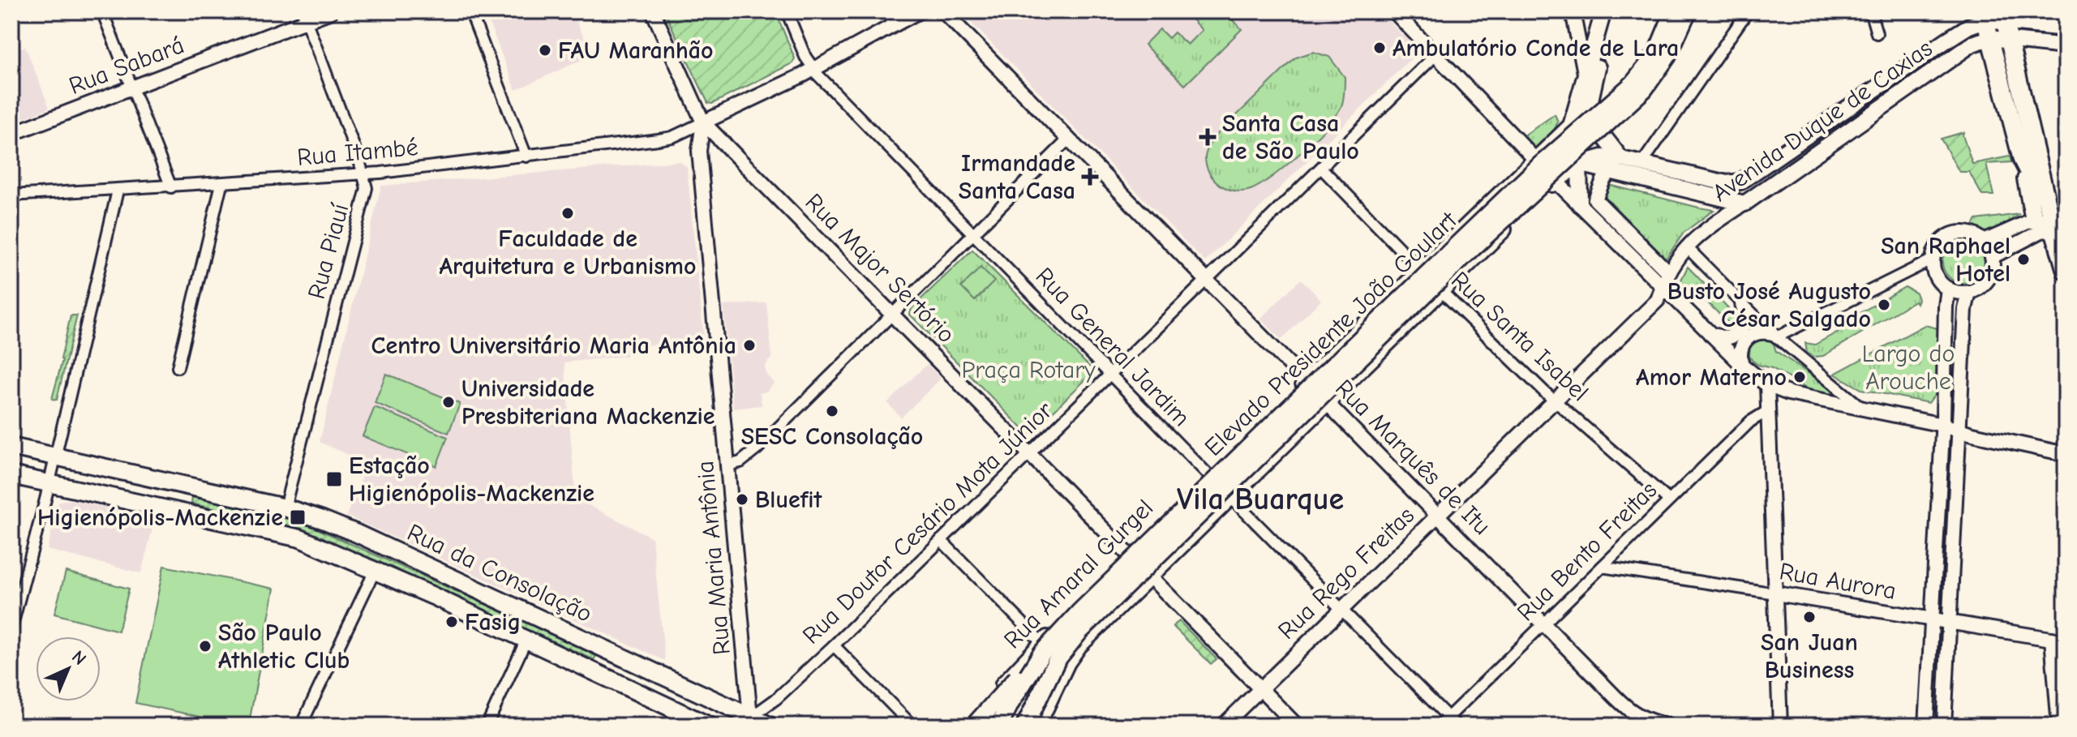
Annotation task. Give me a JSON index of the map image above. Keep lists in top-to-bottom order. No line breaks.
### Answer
{"streets":{"main road":["Avenida Duque de Caxias","Elevado Presidente João Goulart","Rua da Consolação","Rua Amaral Gurgel"],"street":["Rua Sabará","Rua Itambé","Rua Piauí","Rua Major Sertório","Rua Santa Isabel","Rua General Jardim","Rua Marquês de Itu","Rua Doutor Cesário Mota Júnior","Rua Bento Freitas","Rua Maria Antônia","Rua Rego Freitas","Rua Aurora"]},"crossings":[["Rua Sabará","Rua Piauí"],["Rua Itambé","Rua Piauí"],["Rua Itambé","Rua Major Sertório"],["Rua Itambé","Rua Maria Antônia"],["Rua Piauí","Rua da Consolação"],["Rua Major Sertório","Rua Doutor Cesário Mota Júnior"],["Rua Major Sertório","Rua Maria Antônia"],["Rua Major Sertório","Rua Rego Freitas"],["Rua Major Sertório","Rua Amaral Gurgel"],["Elevado Presidente João Goulart","Rua Amaral Gurgel"],["Rua Santa Isabel","Rua Doutor Cesário Mota Júnior"],["Rua Santa Isabel","Rua Bento Freitas"],["Rua Santa Isabel","Rua Rego Freitas"],["Rua Santa Isabel","Rua Amaral Gurgel"],["Rua General Jardim","Rua Doutor Cesário Mota Júnior"],["Rua General Jardim","Rua Bento Freitas"],["Rua General Jardim","Rua Rego Freitas"],["Rua General Jardim","Rua Amaral Gurgel"],["Rua Marquês de Itu","Rua Doutor Cesário Mota Júnior"],["Rua Marquês de Itu","Rua Bento Freitas"],["Rua Marquês de Itu","Rua Rego Freitas"],["Rua Marquês de Itu","Rua Amaral Gurgel"],["Rua Doutor Cesário Mota Júnior","Rua Maria Antônia"],["Rua Doutor Cesário Mota Júnior","Rua da Consolação"],["Rua Bento Freitas","Rua Aurora"],["Rua Maria Antônia","Rua da Consolação"]],"districts":["Vila Buarque"],"parks":["Largo do Arouche","Praça Rotary"],"places":{"other":["Ambulatório Conde de Lara","FAU Maranhão","Faculdade de Arquitetura e Urbanismo","San Raphael Hotel","Busto José Augusto César Salgado","Centro Universitário Maria Antônia","Amor Materno","Universidade Presbiteriana Mackenzie","SESC Consolação","Bluefit","San Juan Business","Fasig","São Paulo Athletic Club"],"health":["Santa Casa de São Paulo","Irmandade Santa Casa"],"transit":["Estação Higienópolis-Mackenzie","Higienópolis-Mackenzie"]},"north":"top right"}
